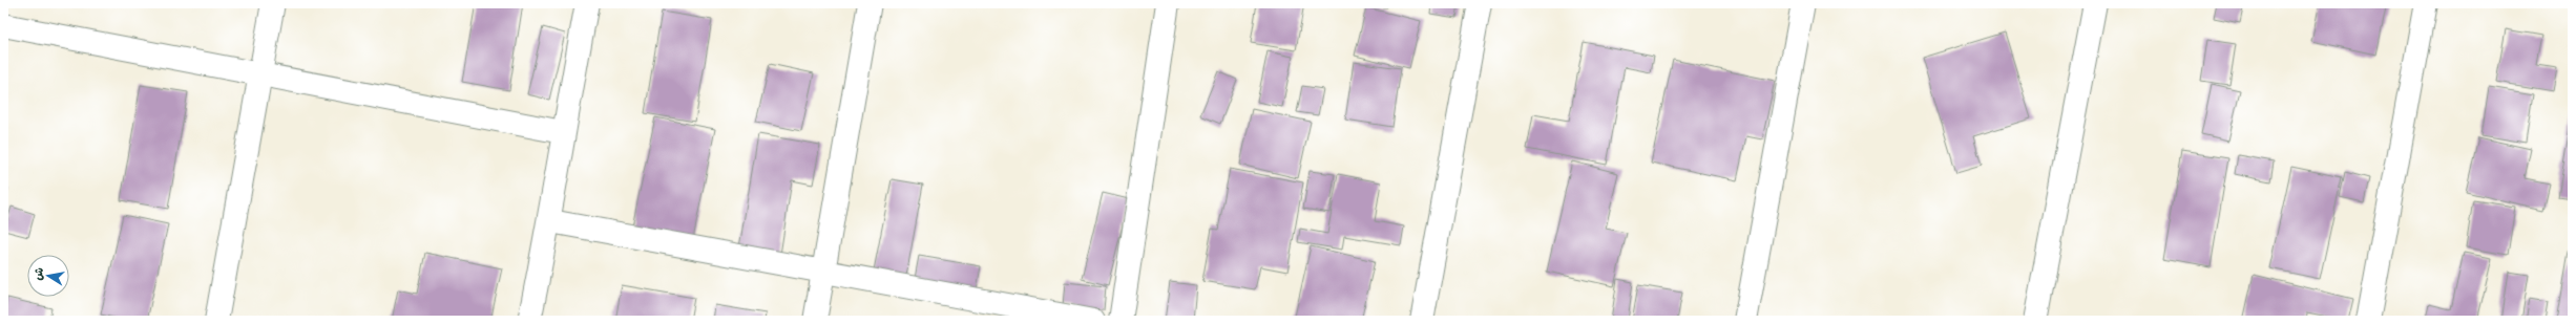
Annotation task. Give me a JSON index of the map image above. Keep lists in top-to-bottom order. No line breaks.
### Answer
{"north":"left"}
